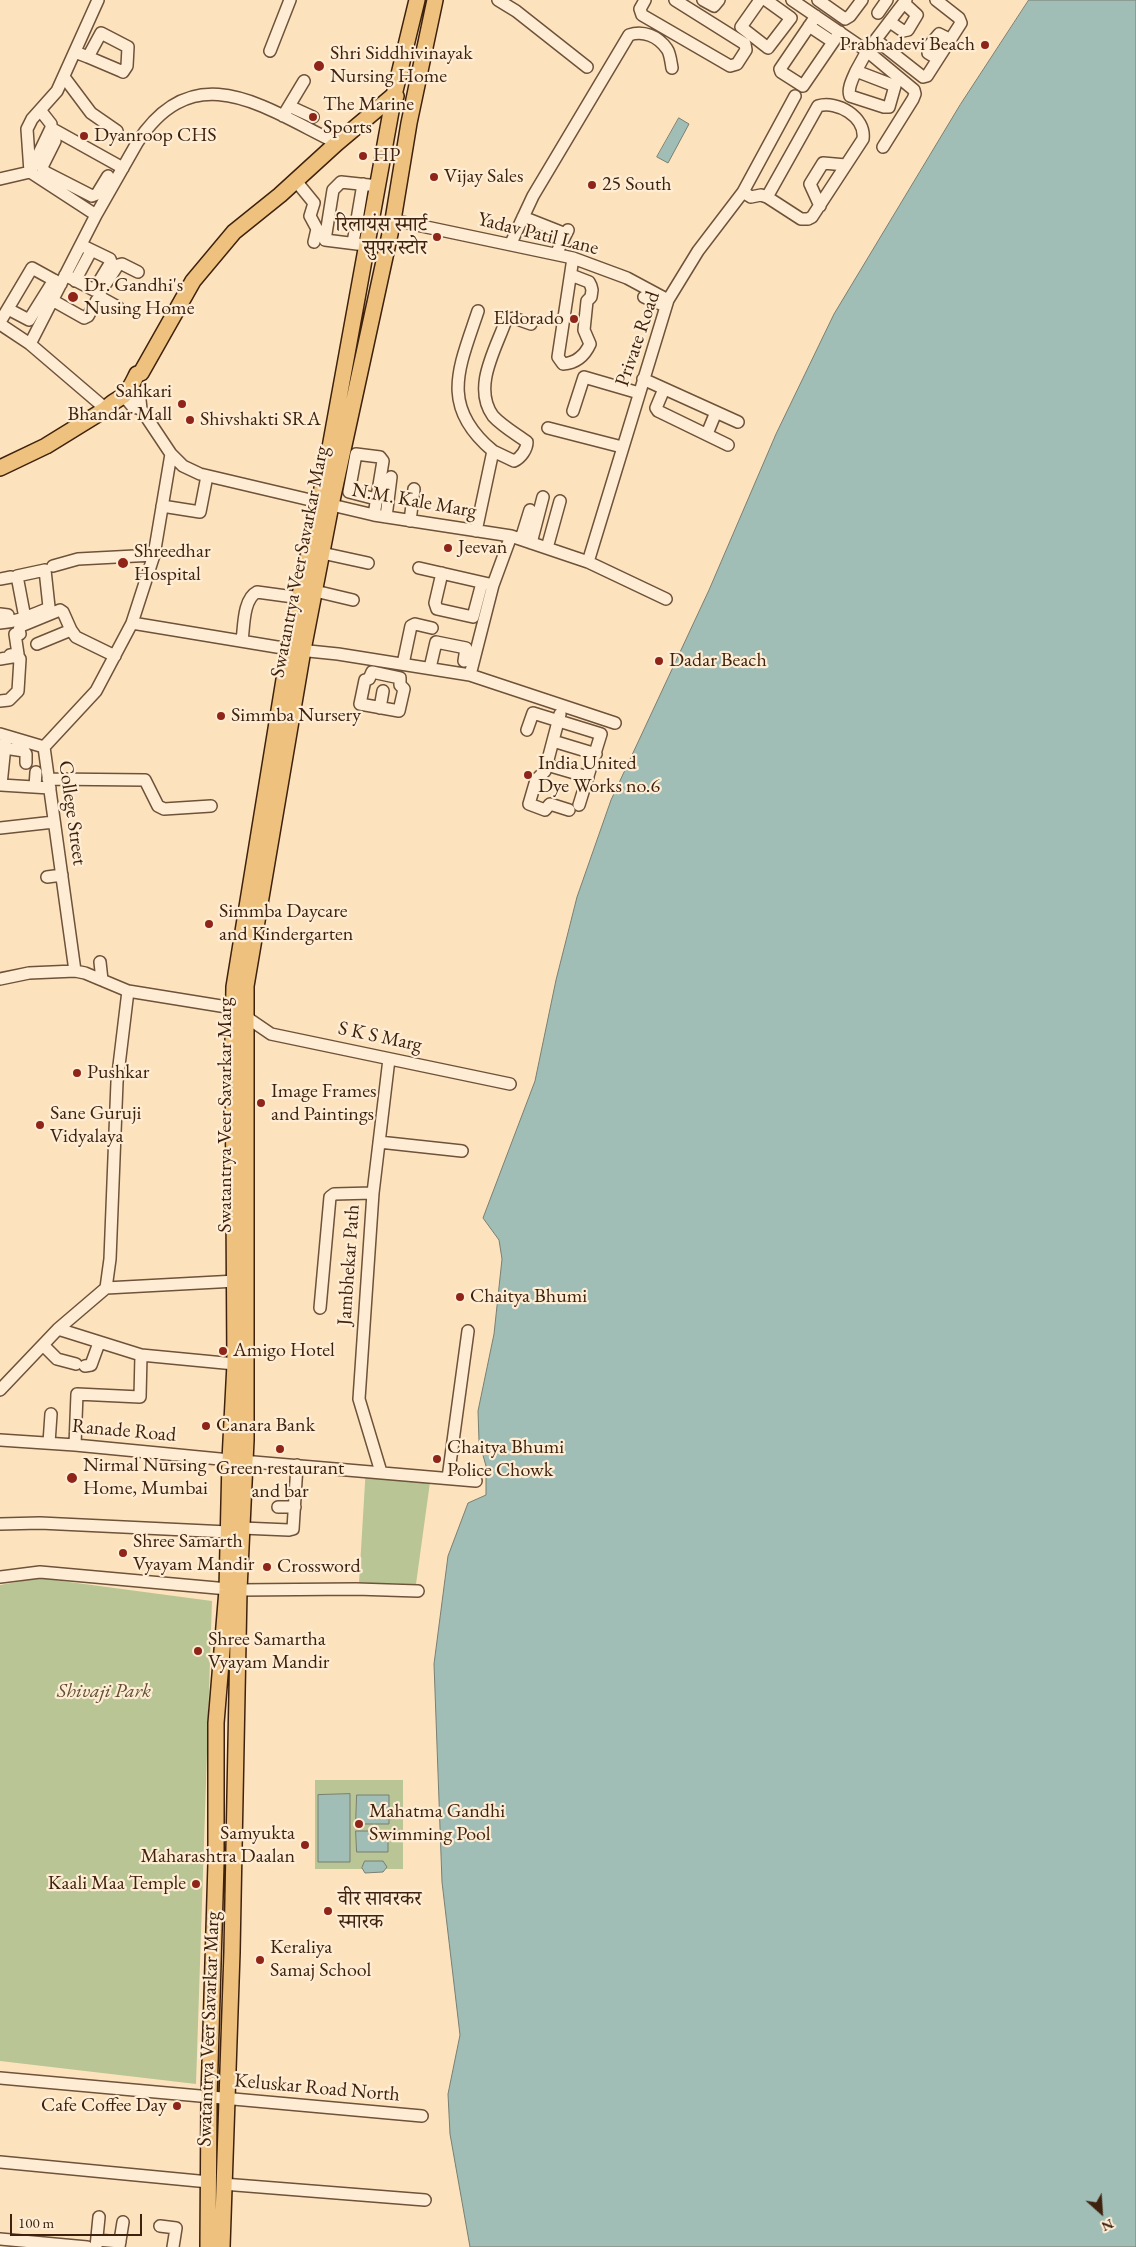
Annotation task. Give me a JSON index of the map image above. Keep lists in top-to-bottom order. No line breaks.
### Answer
{"streets":{"main road":["Swatantrya Veer Savarkar Marg"],"street":["Yadav Patil Lane","Private Road","N.M. Kale Marg","College Street","S K S Marg","Jambhekar Path","Ranade Road","Keluskar Road North"]},"crossings":[["Yadav Patil Lane","Private Road"],["Yadav Patil Lane","Swatantrya Veer Savarkar Marg"],["Private Road","N.M. Kale Marg"],["N.M. Kale Marg","Swatantrya Veer Savarkar Marg"],["N.M. Kale Marg","College Street"],["Swatantrya Veer Savarkar Marg","S K S Marg"],["Swatantrya Veer Savarkar Marg","Ranade Road"],["Swatantrya Veer Savarkar Marg","Keluskar Road North"],["S K S Marg","Jambhekar Path"],["Jambhekar Path","Ranade Road"]],"parks":["Shivaji Park"],"places":["Prabhadevi Beach","Shri Siddhivinayak Nursing Home","The Marine Sports","Dyanroop CHS","HP","Vijay Sales","25 South","रिलायंस स्मार्ट सुपर स्टोर","Dr. Gandhi's Nusing Home","Eldorado","Sahkari Bhandar Mall","Shivshakti SRA","Jeevan","Shreedhar Hospital","Dadar Beach","Simmba Nursery","India United Dye Works no.6","Simmba Daycare and Kindergarten","Pushkar","Image Frames and Paintings","Sane Guruji Vidyalaya","Chaitya Bhumi","Amigo Hotel","Canara Bank","Green restaurant and bar","Chaitya Bhumi Police Chowk","Nirmal Nursing Home, Mumbai","Shree Samarth Vyayam Mandir","Crossword","Shree Samartha Vyayam Mandir","Mahatma Gandhi Swimming Pool","Samyukta Maharashtra Daalan","Kaali Maa Temple","वीर सावरकर स्मारक","Keraliya Samaj School","Cafe Coffee Day"],"scale_bar":"100 m","north":"bottom right"}
